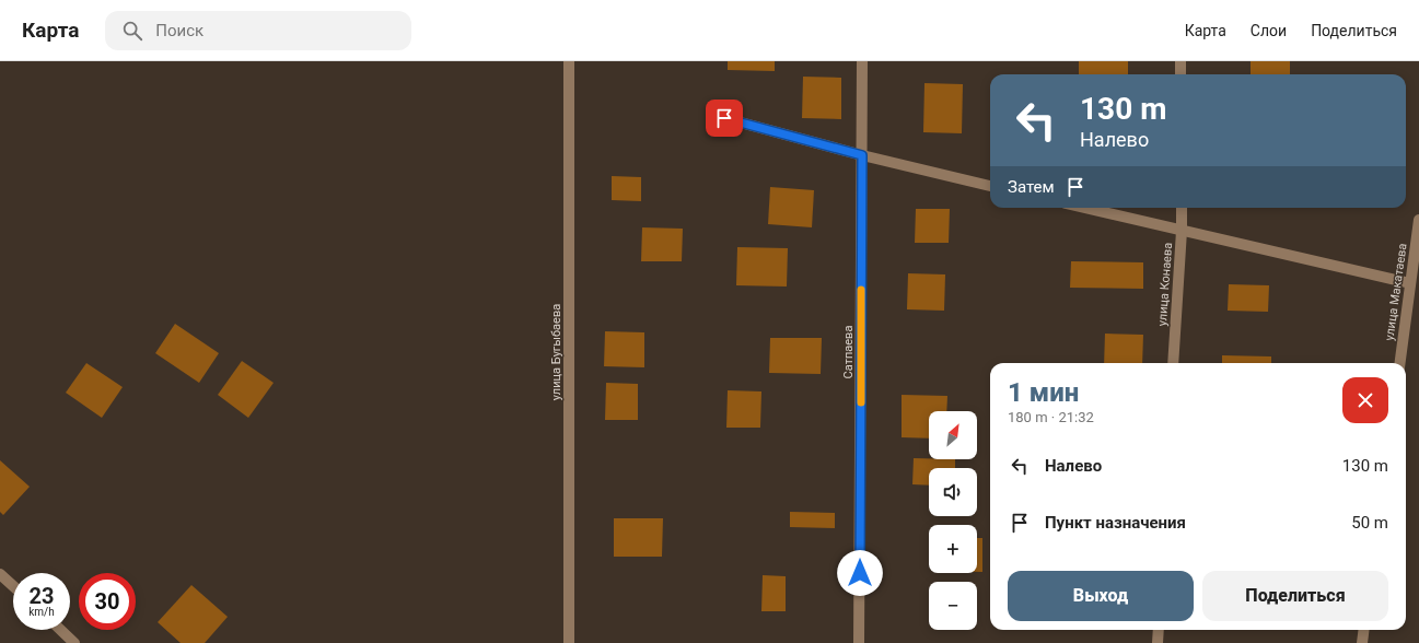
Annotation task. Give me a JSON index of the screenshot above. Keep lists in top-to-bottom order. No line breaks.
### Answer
{"streets":{"street":["улица Конаева","улица Макатаева","улица Бугыбаева","Сатпаева"]},"north":"top right","page":{"header":"Карта","search":"Поиск","nav":["Карта","Слои","Поделиться"],"turn":["130 m","Налево"],"then":"Затем","heading":["1 мин","180 m · 21:32"],"map_buttons":["+","−"],"list":[{"name":"Налево","value":"130 m"},{"name":"Пункт назначения","value":"50 m"}],"buttons":["Выход","Поделиться"],"speed":"23 km/h","limit":"30"}}
